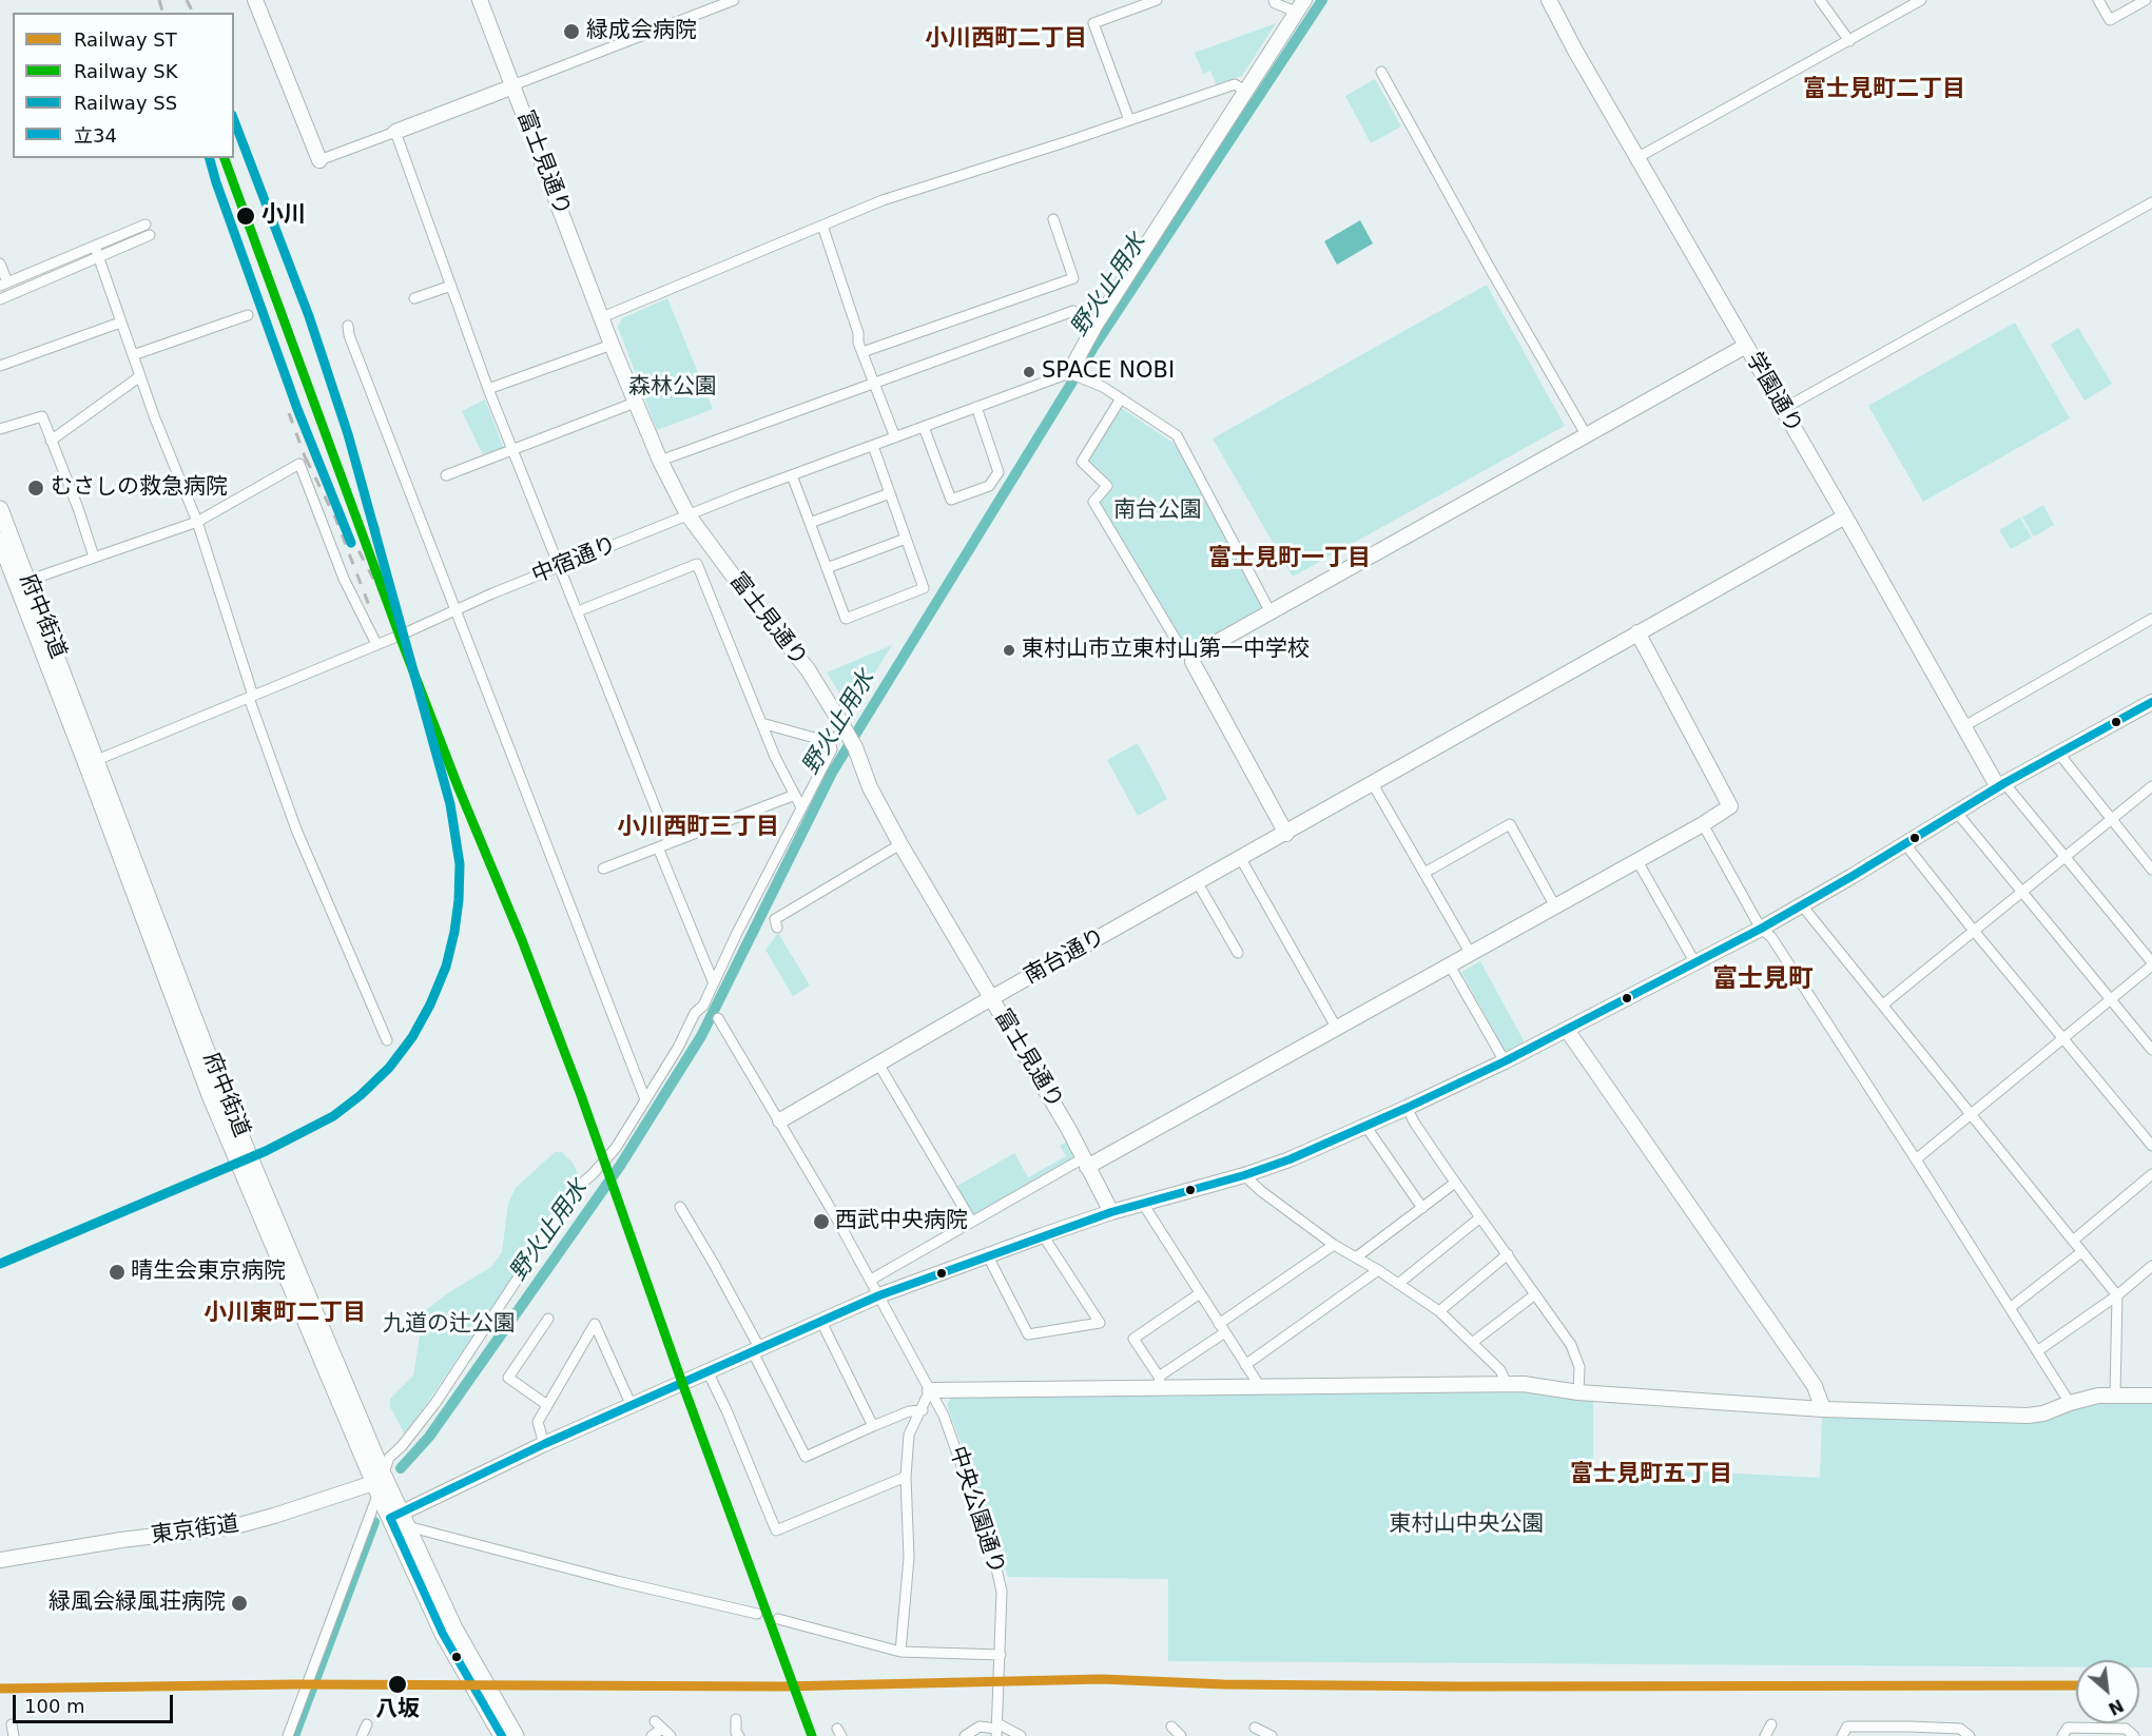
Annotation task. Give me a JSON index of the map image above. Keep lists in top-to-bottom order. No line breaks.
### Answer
{"streets":{"main road":["府中街道"],"street":["富士見通り","学園通り","中宿通り","南台通り","中央公園通り","東京街道"]},"crossings":[["富士見通り","中宿通り"],["富士見通り","南台通り"],["学園通り","南台通り"],["中宿通り","府中街道"],["府中街道","東京街道"],["南台通り","中央公園通り"]],"districts":["小川西町二丁目","富士見町二丁目","富士見町一丁目","小川西町三丁目","富士見町","小川東町二丁目","富士見町五丁目"],"water":["野火止用水"],"parks":["森林公園","南台公園","九道の辻公園","東村山中央公園"],"places":["緑成会病院","小川","SPACE NOBI","むさしの救急病院","東村山市立東村山第一中学校","西武中央病院","晴生会東京病院","緑風会緑風荘病院","八坂"],"lines":["rail line SS","rail line SK","transit line 立34","rail line ST"],"legend":["Railway ST","Railway SK","Railway SS","立34"],"scale_bar":"100 m","north":"bottom right"}
